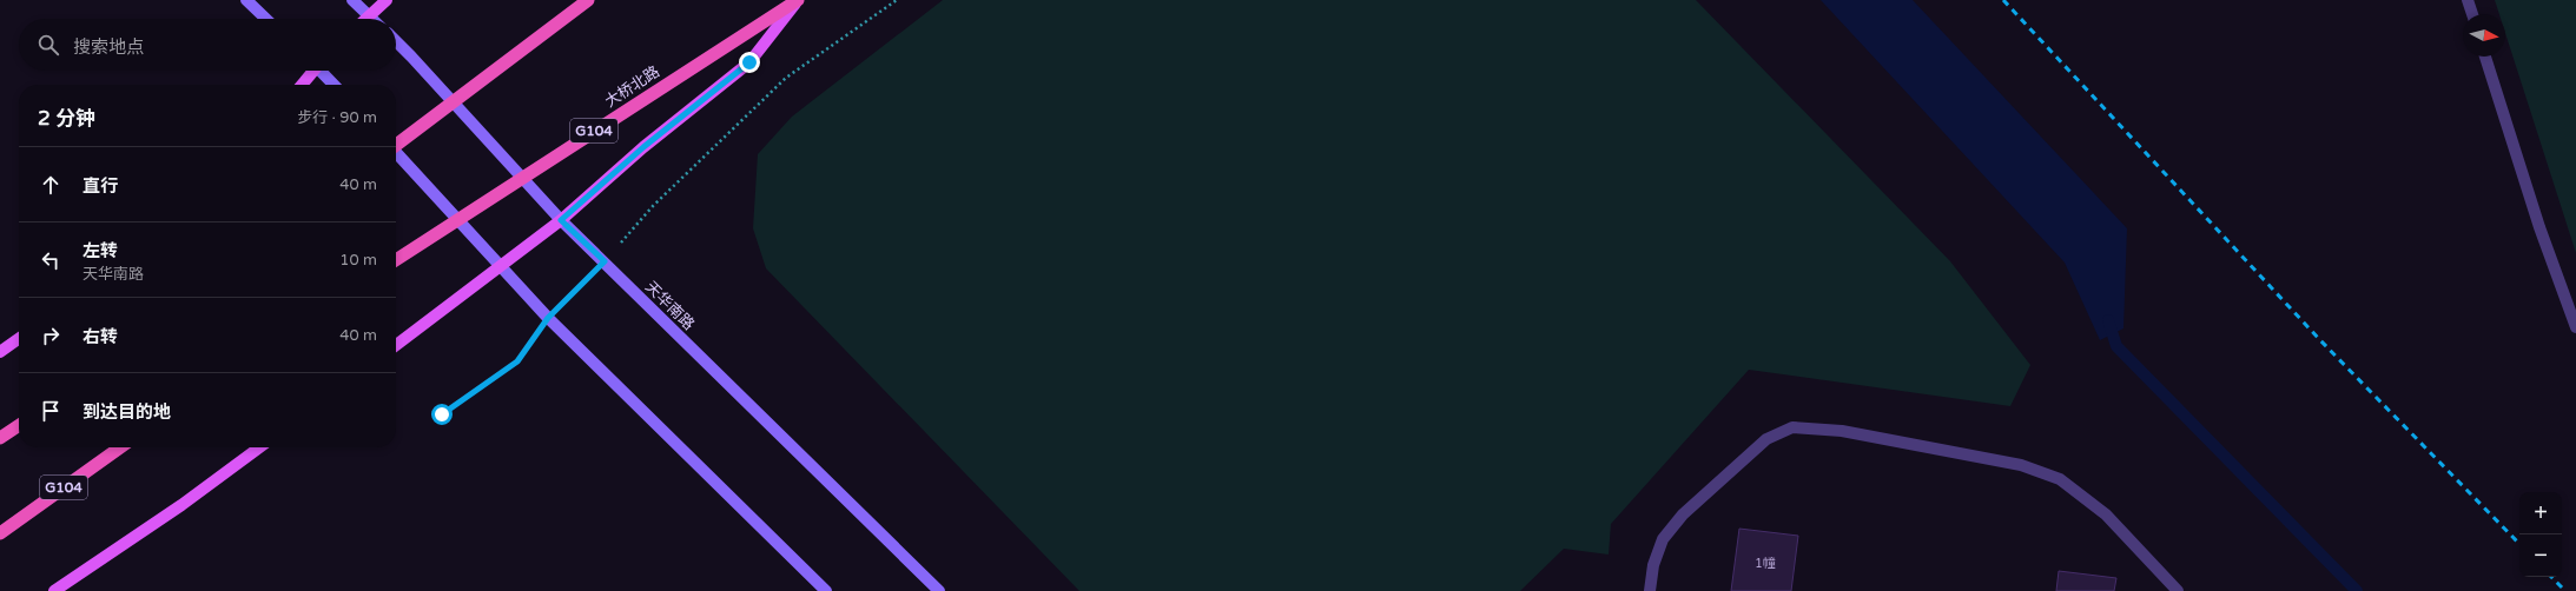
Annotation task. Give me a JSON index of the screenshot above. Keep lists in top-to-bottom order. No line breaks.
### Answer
{"streets":{"highway":["大桥北路","G104"],"main road":["天华南路"]},"house_numbers":["1幢"],"north":"right","page":{"search":"搜索地点","heading":["2 分钟","步行 · 90 m"],"list":[["直行","40 m"],["左转","天华南路","10 m"],["右转","40 m"],"到达目的地"],"map_buttons":["+","−"]}}
